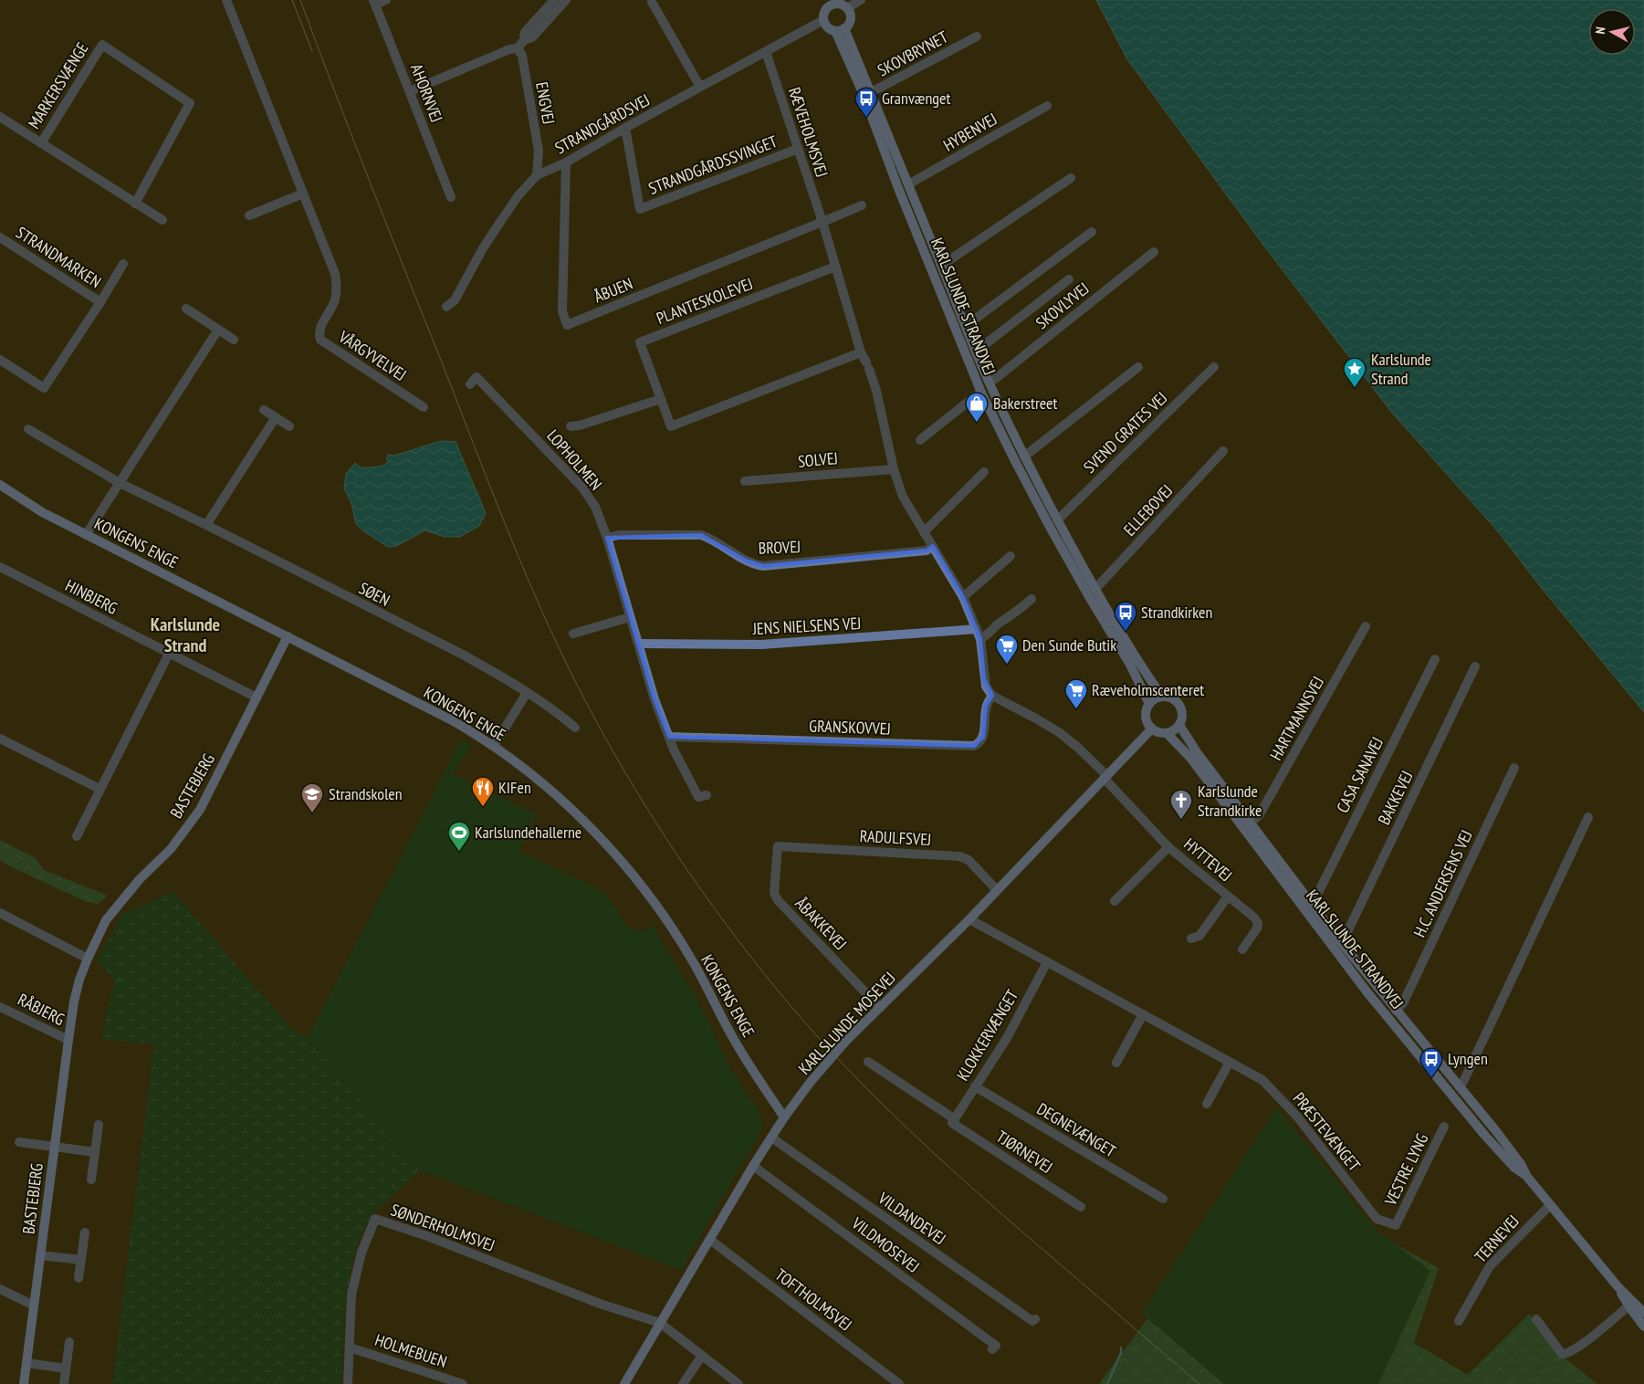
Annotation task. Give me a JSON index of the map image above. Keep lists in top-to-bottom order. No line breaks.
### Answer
{"streets":{"main road":["KARLSLUNDE STRANDVEJ","KONGENS ENGE","BASTEBJERG","KARLSLUNDE MOSEVEJ"],"street":["SKOVBRYNET","MARKERSVÆNGE","AHORNVEJ","ENGVEJ","STRANDGÅRDSVEJ","RÆVEHOLMSVEJ","HYBENVEJ","STRANDGÅRDSSVINGET","STRANDMARKEN","ÅBUEN","PLANTESKOLEVEJ","SKOVLYVEJ","VÅRGYVELVEJ","SVEND GRATES VEJ","LOPHOLMEN","SOLVEJ","ELLEBOVEJ","BROVEJ","SØEN","HINBJERG","JENS NIELSENS VEJ","HARTMANNSVEJ","GRANSKOVVEJ","CASA SANAVEJ","BAKKEVEJ","RADULFSVEJ","HYTTEVEJ","H.C. ANDERSENS VEJ","ÅBAKKEVEJ","RÅBJERG","KLOKKERVÆNGET","DEGNEVÆNGET","PRÆSTEVÆNGET","TJØRNEVEJ","VESTRE LYNG","VILDANDEVEJ","SØNDERHOLMSVEJ","TERNEVEJ","VILDMOSEVEJ","TOFTHOLMSVEJ","HOLMEBUEN"]},"crossings":[["SKOVBRYNET","KARLSLUNDE STRANDVEJ"],["ENGVEJ","STRANDGÅRDSVEJ"],["STRANDGÅRDSVEJ","RÆVEHOLMSVEJ"],["STRANDGÅRDSVEJ","STRANDGÅRDSSVINGET"],["STRANDGÅRDSVEJ","ÅBUEN"],["STRANDGÅRDSVEJ","KARLSLUNDE STRANDVEJ"],["RÆVEHOLMSVEJ","STRANDGÅRDSSVINGET"],["RÆVEHOLMSVEJ","ÅBUEN"],["RÆVEHOLMSVEJ","PLANTESKOLEVEJ"],["RÆVEHOLMSVEJ","SOLVEJ"],["RÆVEHOLMSVEJ","BROVEJ"],["RÆVEHOLMSVEJ","JENS NIELSENS VEJ"],["RÆVEHOLMSVEJ","GRANSKOVVEJ"],["HYBENVEJ","KARLSLUNDE STRANDVEJ"],["SKOVLYVEJ","KARLSLUNDE STRANDVEJ"],["KARLSLUNDE STRANDVEJ","SVEND GRATES VEJ"],["KARLSLUNDE STRANDVEJ","ELLEBOVEJ"],["KARLSLUNDE STRANDVEJ","HARTMANNSVEJ"],["KARLSLUNDE STRANDVEJ","CASA SANAVEJ"],["KARLSLUNDE STRANDVEJ","BAKKEVEJ"],["KARLSLUNDE STRANDVEJ","H.C. ANDERSENS VEJ"],["KARLSLUNDE STRANDVEJ","KARLSLUNDE MOSEVEJ"],["KARLSLUNDE STRANDVEJ","TERNEVEJ"],["LOPHOLMEN","BROVEJ"],["LOPHOLMEN","JENS NIELSENS VEJ"],["LOPHOLMEN","GRANSKOVVEJ"],["KONGENS ENGE","BASTEBJERG"],["KONGENS ENGE","KARLSLUNDE MOSEVEJ"],["HINBJERG","BASTEBJERG"],["BASTEBJERG","RÅBJERG"],["RADULFSVEJ","ÅBAKKEVEJ"],["RADULFSVEJ","KARLSLUNDE MOSEVEJ"],["HYTTEVEJ","KARLSLUNDE MOSEVEJ"],["ÅBAKKEVEJ","KARLSLUNDE MOSEVEJ"],["KARLSLUNDE MOSEVEJ","PRÆSTEVÆNGET"],["KARLSLUNDE MOSEVEJ","VILDANDEVEJ"],["KARLSLUNDE MOSEVEJ","SØNDERHOLMSVEJ"],["KARLSLUNDE MOSEVEJ","VILDMOSEVEJ"],["KARLSLUNDE MOSEVEJ","TOFTHOLMSVEJ"],["KLOKKERVÆNGET","DEGNEVÆNGET"],["KLOKKERVÆNGET","PRÆSTEVÆNGET"],["KLOKKERVÆNGET","TJØRNEVEJ"],["PRÆSTEVÆNGET","VESTRE LYNG"],["SØNDERHOLMSVEJ","HOLMEBUEN"]],"districts":["Karlslunde Strand"],"places":{"bus stop":["Granvænget","Strandkirken","Lyngen"],"place":["Karlslunde Strand"],"shop":["Bakerstreet"],"supermarket":["Den Sunde Butik","Ræveholmscenteret"],"restaurant":["KIFen"],"school or university":["Strandskolen"],"church":["Karlslunde Strandkirke"],"sports":["Karlslundehallerne"]},"north":"left"}
